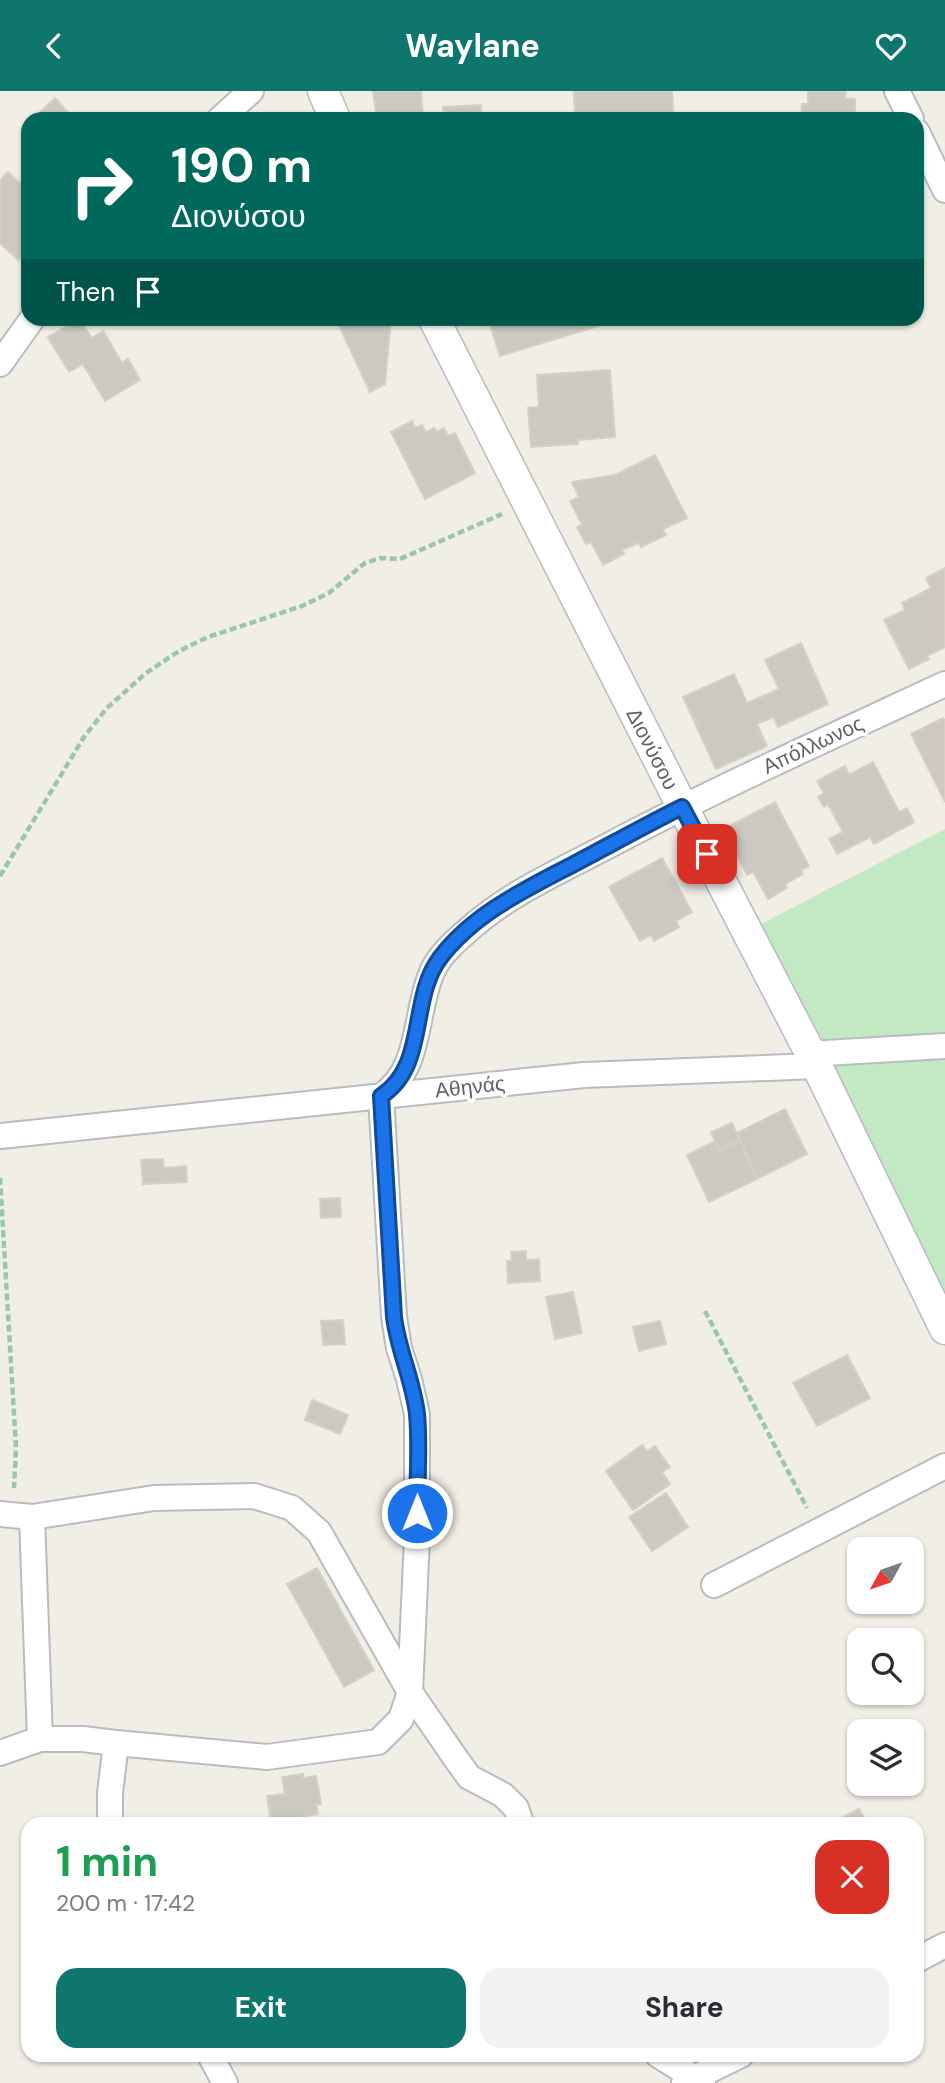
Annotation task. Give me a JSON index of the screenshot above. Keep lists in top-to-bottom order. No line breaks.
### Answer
{"streets":{"street":["Απόλλωνος","Διονύσου","Αθηνάς"]},"crossings":[["Απόλλωνος","Διονύσου"],["Απόλλωνος","Αθηνάς"],["Διονύσου","Αθηνάς"]],"north":"bottom left","page":{"header":"Waylane","turn":["190 m","Διονύσου"],"then":"Then","heading":["1 min","200 m · 17:42"],"buttons":["Exit","Share"]}}
